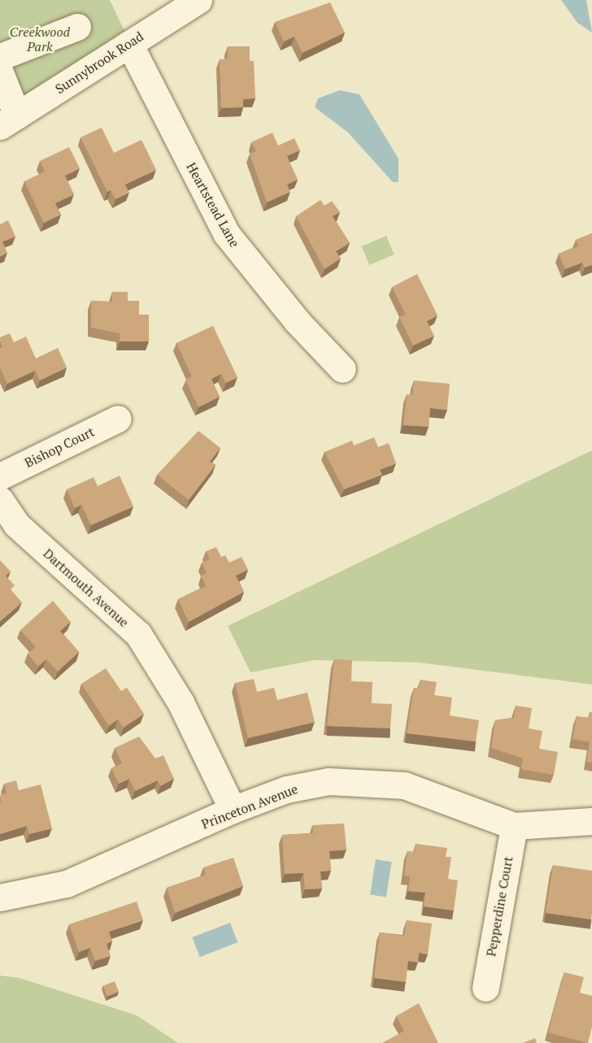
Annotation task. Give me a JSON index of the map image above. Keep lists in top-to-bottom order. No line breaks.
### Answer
{"streets":{"street":["Sunnybrook Road","Heartstead Lane","Bishop Court","Dartmouth Avenue","Princeton Avenue","Pepperdine Court"]},"crossings":[["Sunnybrook Road","Heartstead Lane"],["Dartmouth Avenue","Princeton Avenue"],["Princeton Avenue","Pepperdine Court"]],"parks":["Creekwood Park"]}
